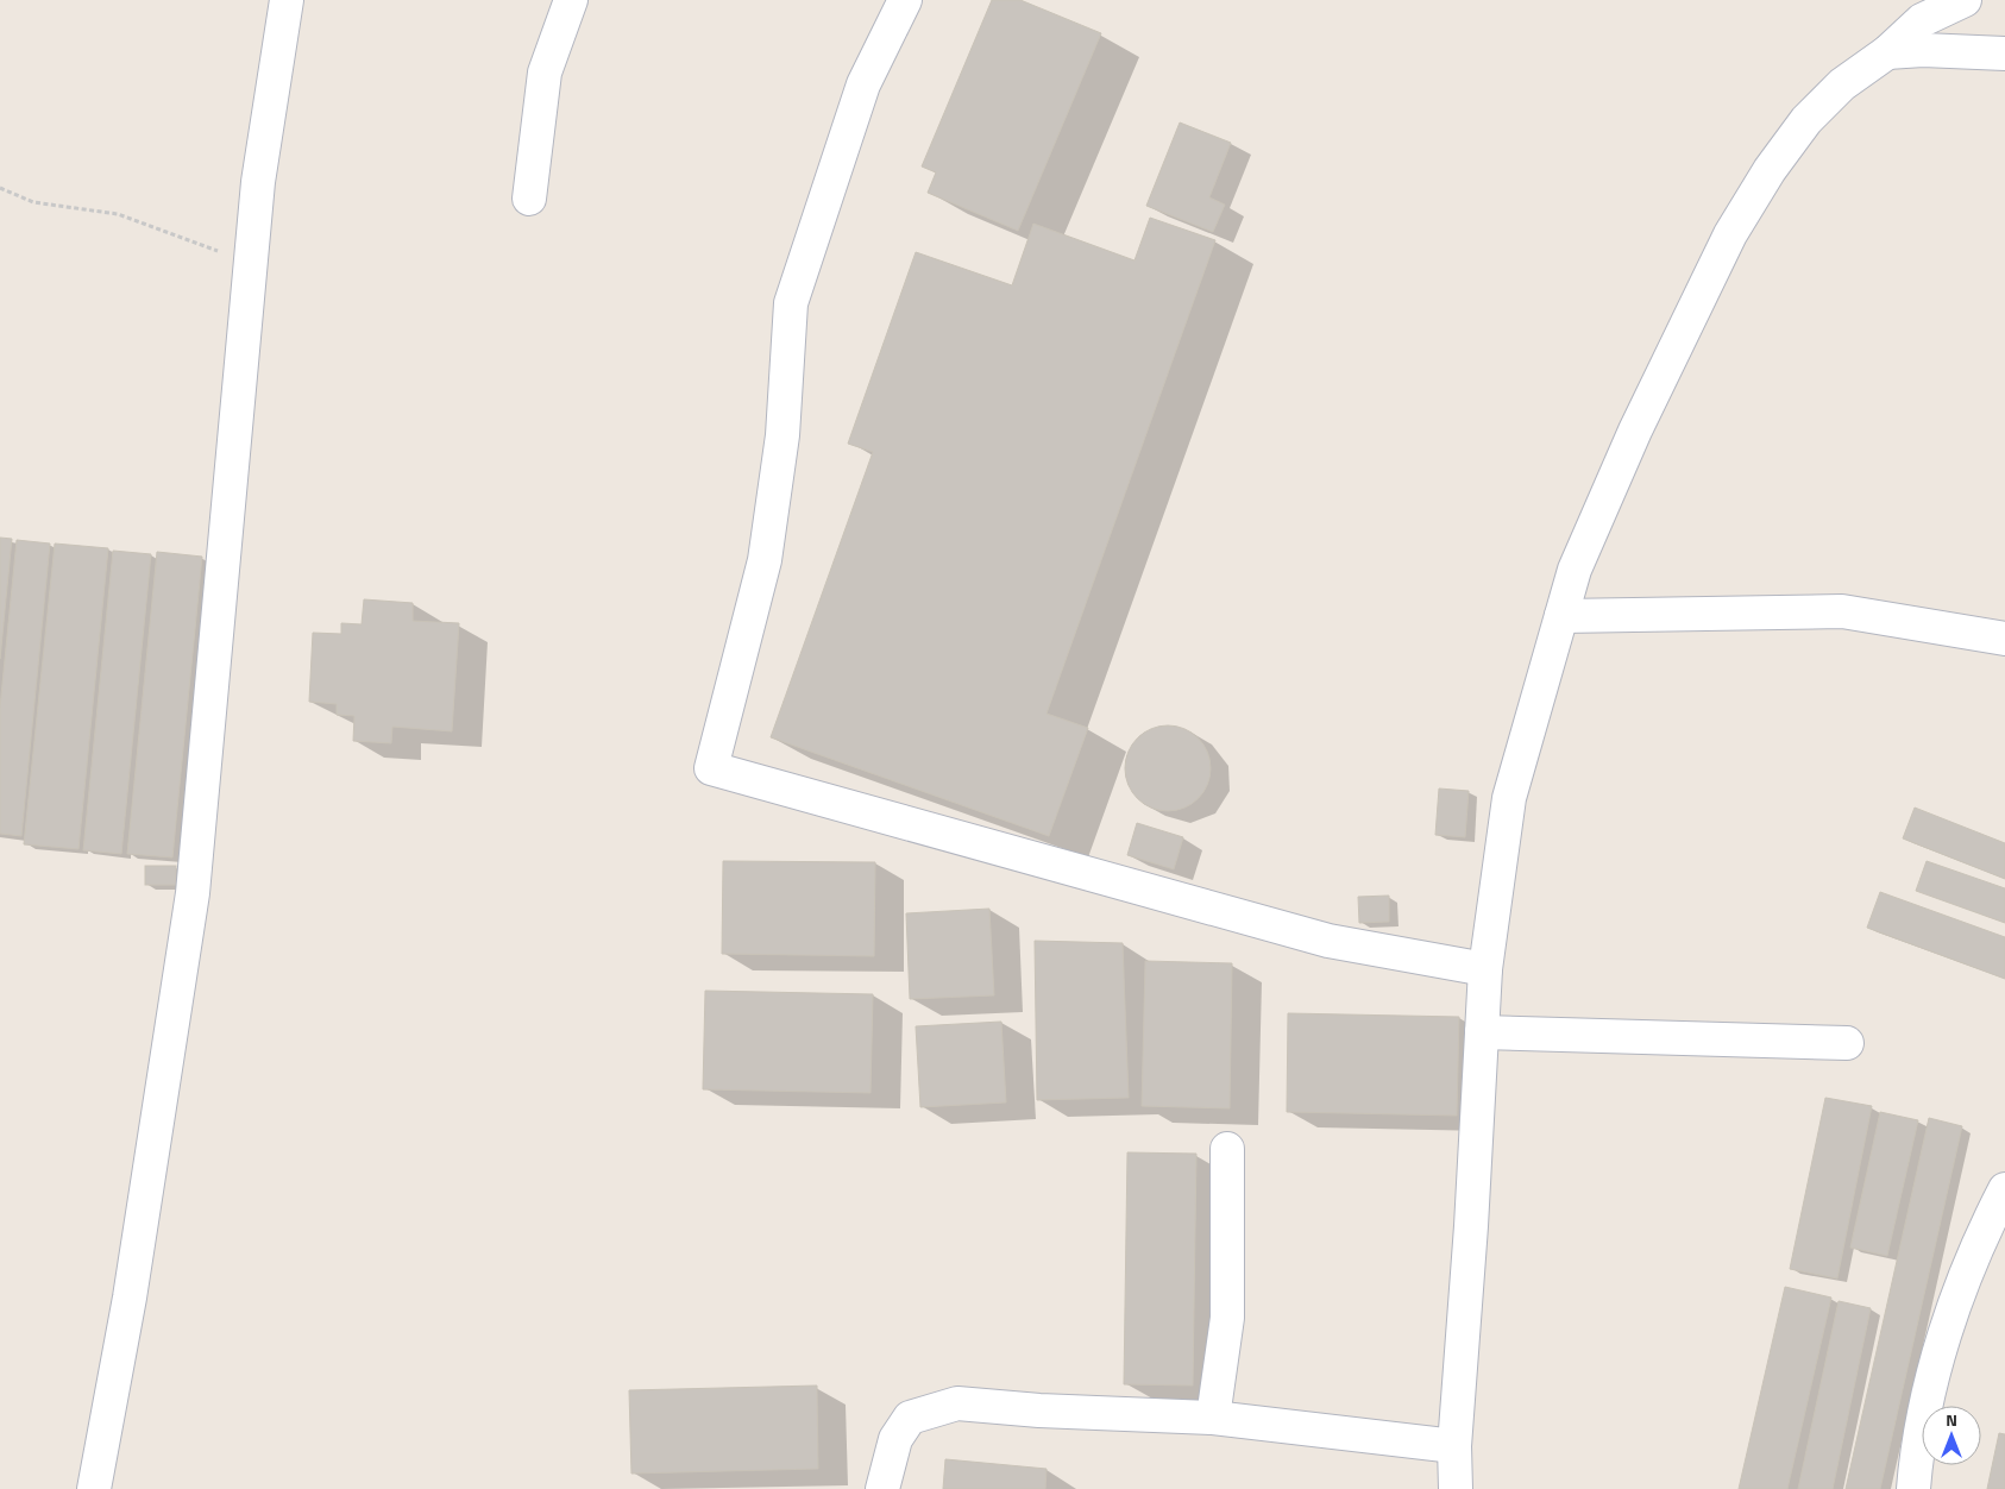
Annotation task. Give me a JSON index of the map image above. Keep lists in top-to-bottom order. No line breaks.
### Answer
{"north":"top"}
